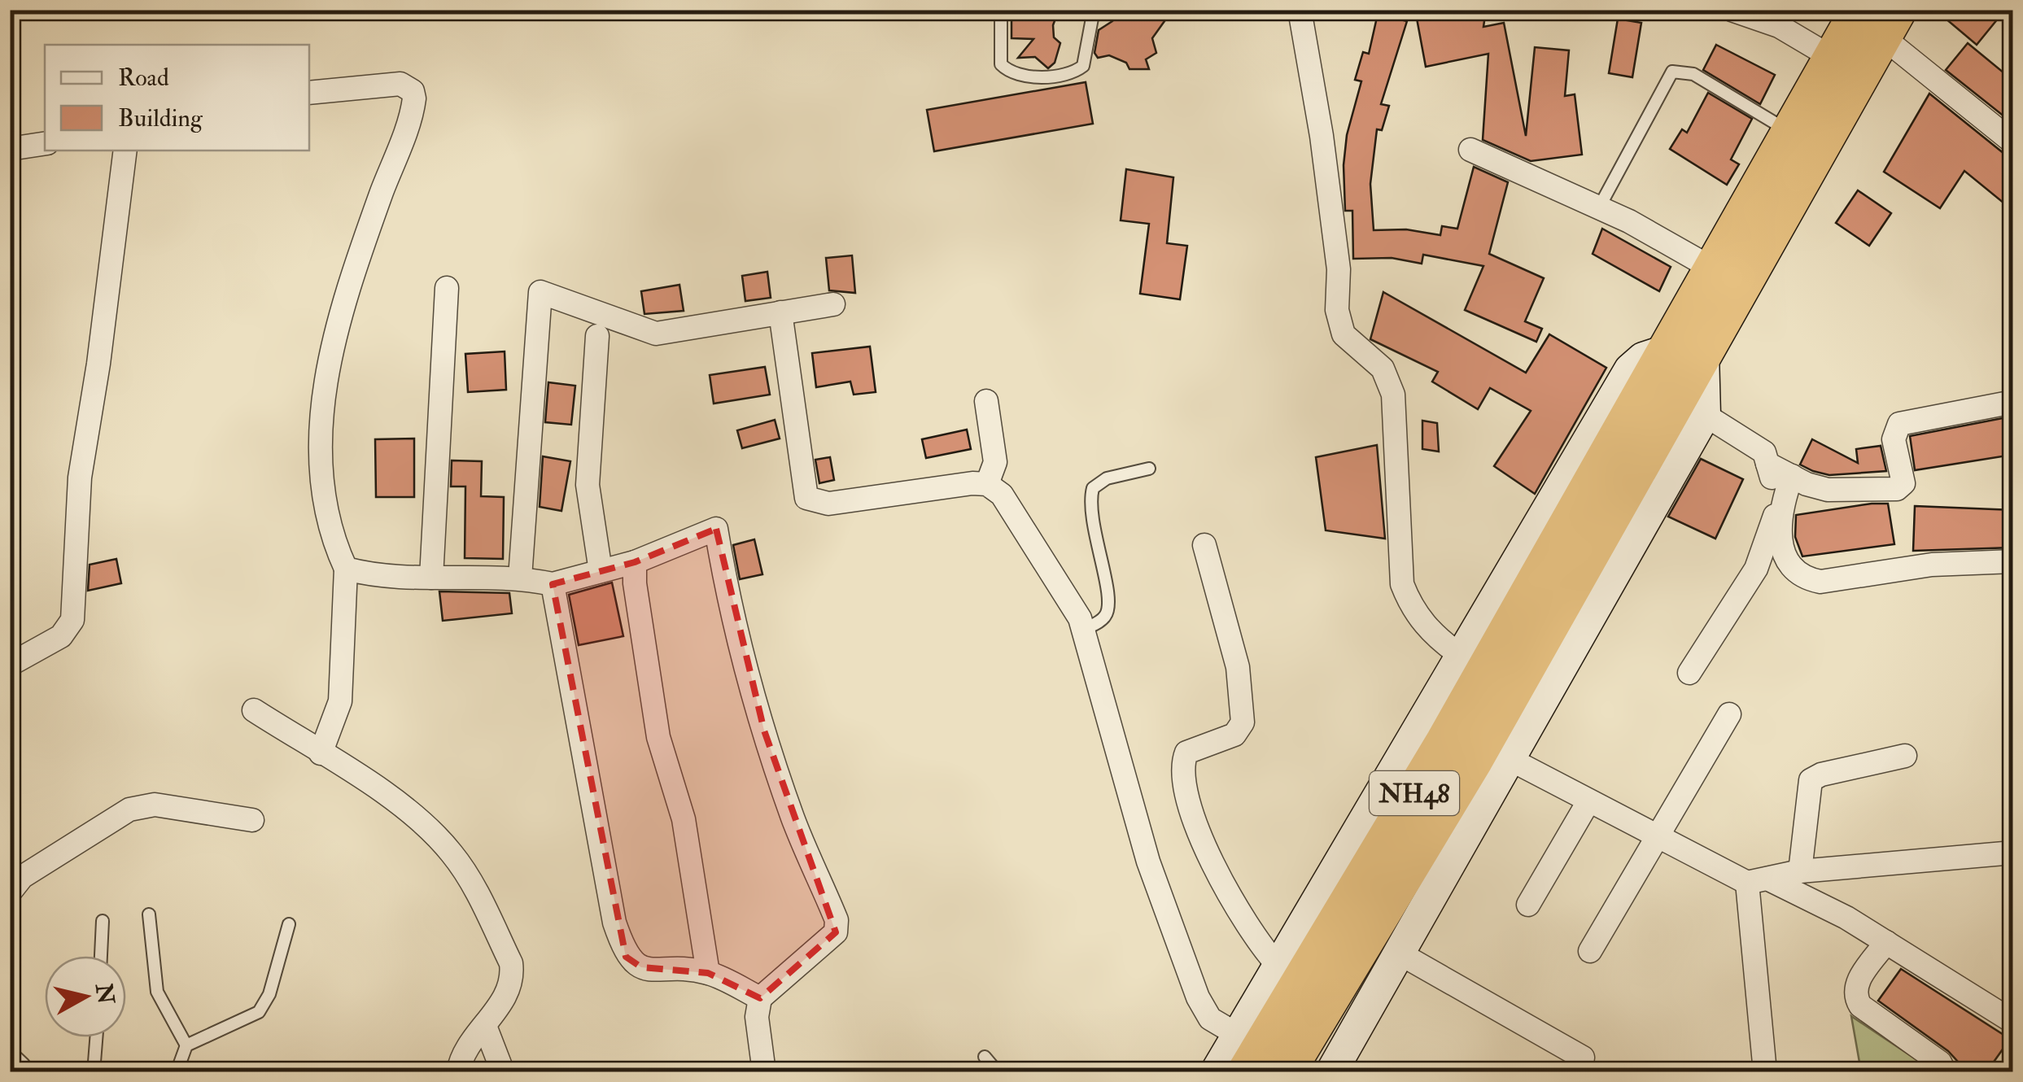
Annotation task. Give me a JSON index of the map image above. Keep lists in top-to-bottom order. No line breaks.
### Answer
{"streets":{"highway":["NH48"]},"legend":["Road","Building"],"north":"right"}
